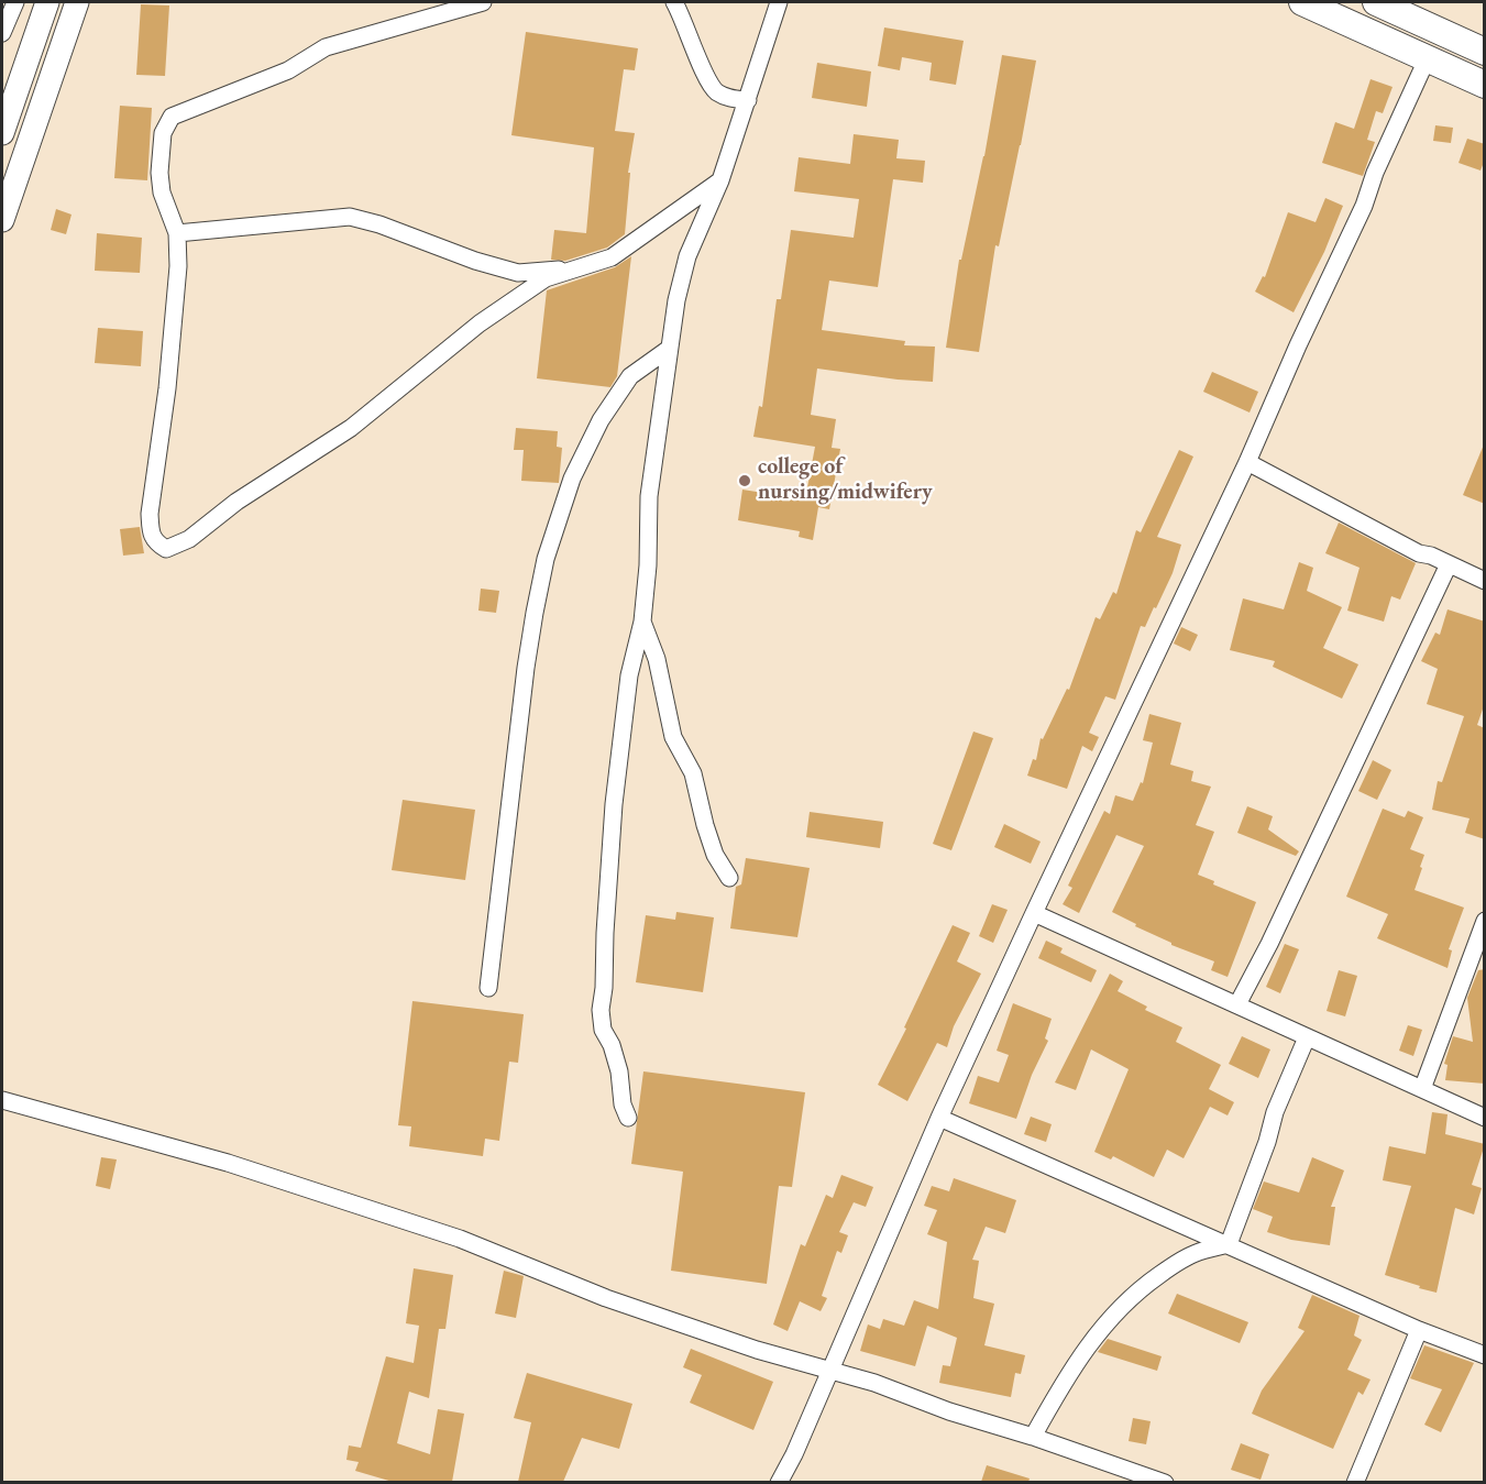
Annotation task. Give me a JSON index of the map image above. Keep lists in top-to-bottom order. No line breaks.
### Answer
{"places":["college of nursing/midwifery"]}
